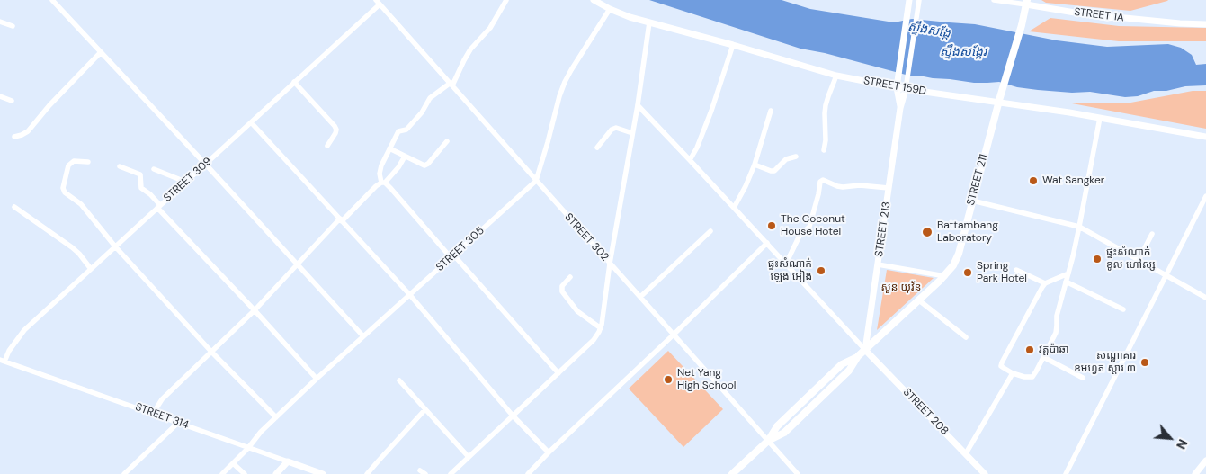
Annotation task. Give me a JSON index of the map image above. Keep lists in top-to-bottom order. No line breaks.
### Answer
{"streets":{"main road":["STREET 211"],"street":["STREET 1A","STREET 159D","STREET 309","STREET 213","STREET 302","STREET 305","STREET 208","STREET 314"]},"crossings":[["STREET 1A","STREET 211"],["STREET 159D","STREET 211"],["STREET 159D","STREET 213"],["STREET 309","STREET 302"],["STREET 309","STREET 314"],["STREET 211","STREET 213"],["STREET 211","STREET 302"],["STREET 211","STREET 208"],["STREET 213","STREET 208"],["STREET 302","STREET 305"],["STREET 305","STREET 314"]],"water":["ស្ទឹងសង្កែ","ស្ទឹងសង្កែរ"],"parks":["សួន យុវ័ន"],"places":["Wat Sangker","The Coconut House Hotel","Battambang Laboratory","ផ្ទះសំណាក់ ខូល ហៅស្ស","ផ្ទះសំណាក់ ឡេង អៀង","Spring Park Hotel","វត្តប៉ាឆា","សណ្ឋាគារ ខមហ្វត ស្តារ ៣","Net Yang High School"],"north":"bottom right"}
